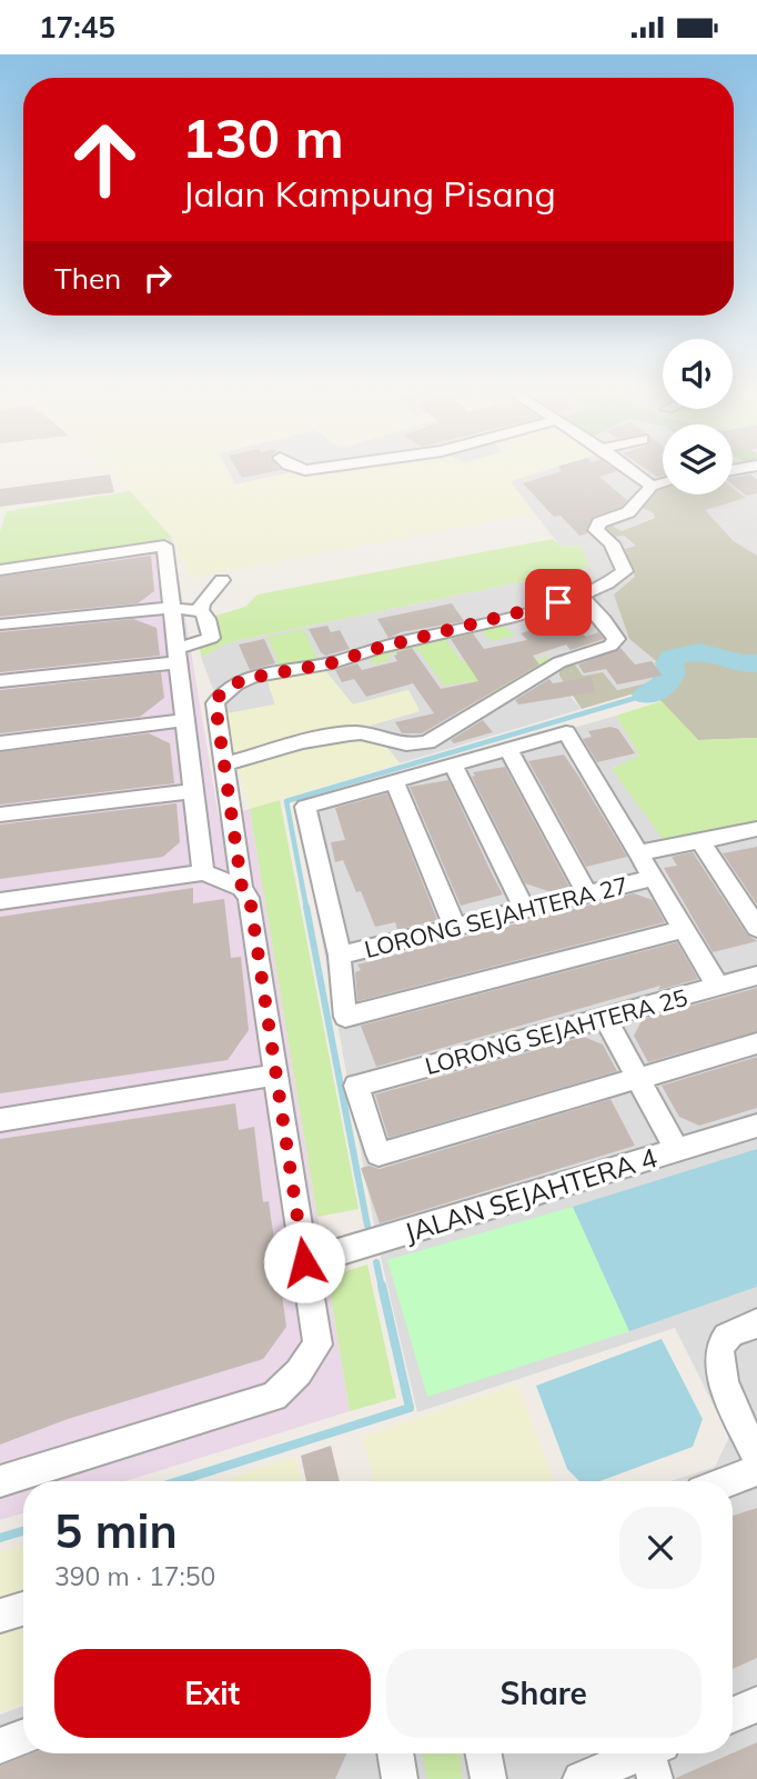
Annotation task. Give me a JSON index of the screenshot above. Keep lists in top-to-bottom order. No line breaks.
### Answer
{"streets":{"street":["LORONG SEJAHTERA 27","LORONG SEJAHTERA 25","JALAN SEJAHTERA 4"]},"page":{"status":"17:45","turn":["130 m","Jalan Kampung Pisang"],"then":"Then","heading":["5 min","390 m · 17:50"],"buttons":["Exit","Share"]}}
